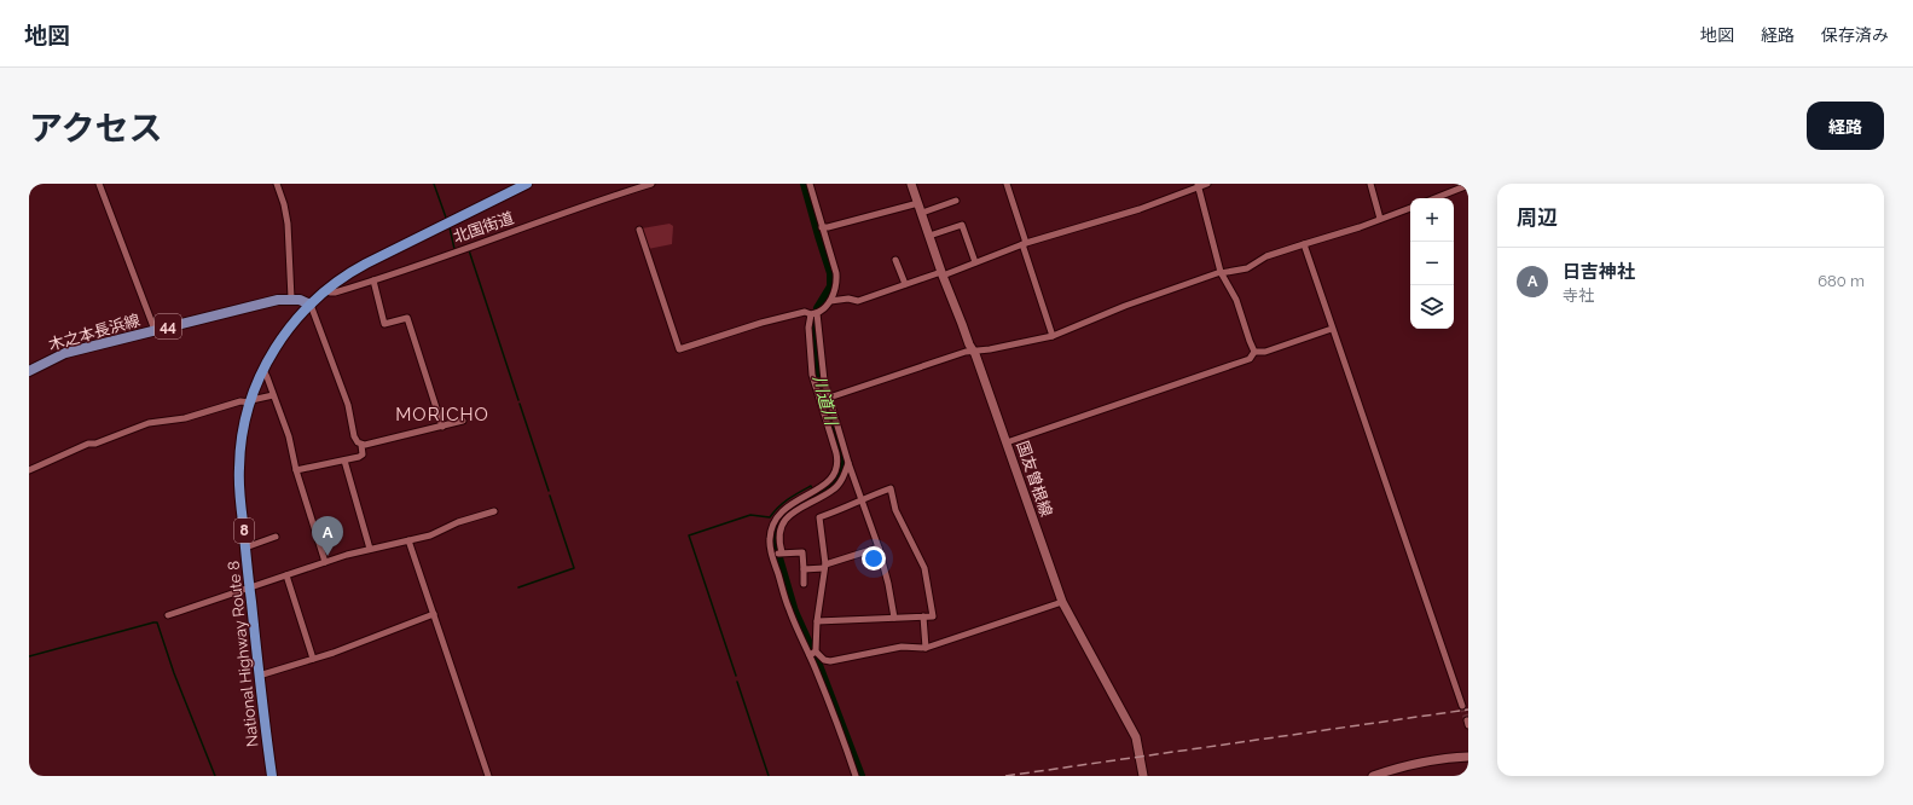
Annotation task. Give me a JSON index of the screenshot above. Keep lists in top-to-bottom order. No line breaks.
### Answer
{"streets":{"highway":["8","National Highway Route 8"],"main road":["44","木之本長浜線","国友曽根線"],"street":["北国街道"]},"crossings":[["北国街道","National Highway Route 8"],["木之本長浜線","National Highway Route 8"]],"districts":["MORICHO"],"water":["川道川"],"page":{"header":"地図","nav":["地図","経路","保存済み"],"title":"アクセス","buttons":"経路","heading":"周辺","map_buttons":["+","−"],"list":[{"mark":"A","name":"日吉神社","note":"寺社","value":"680 m"}],"pins":"A"}}
